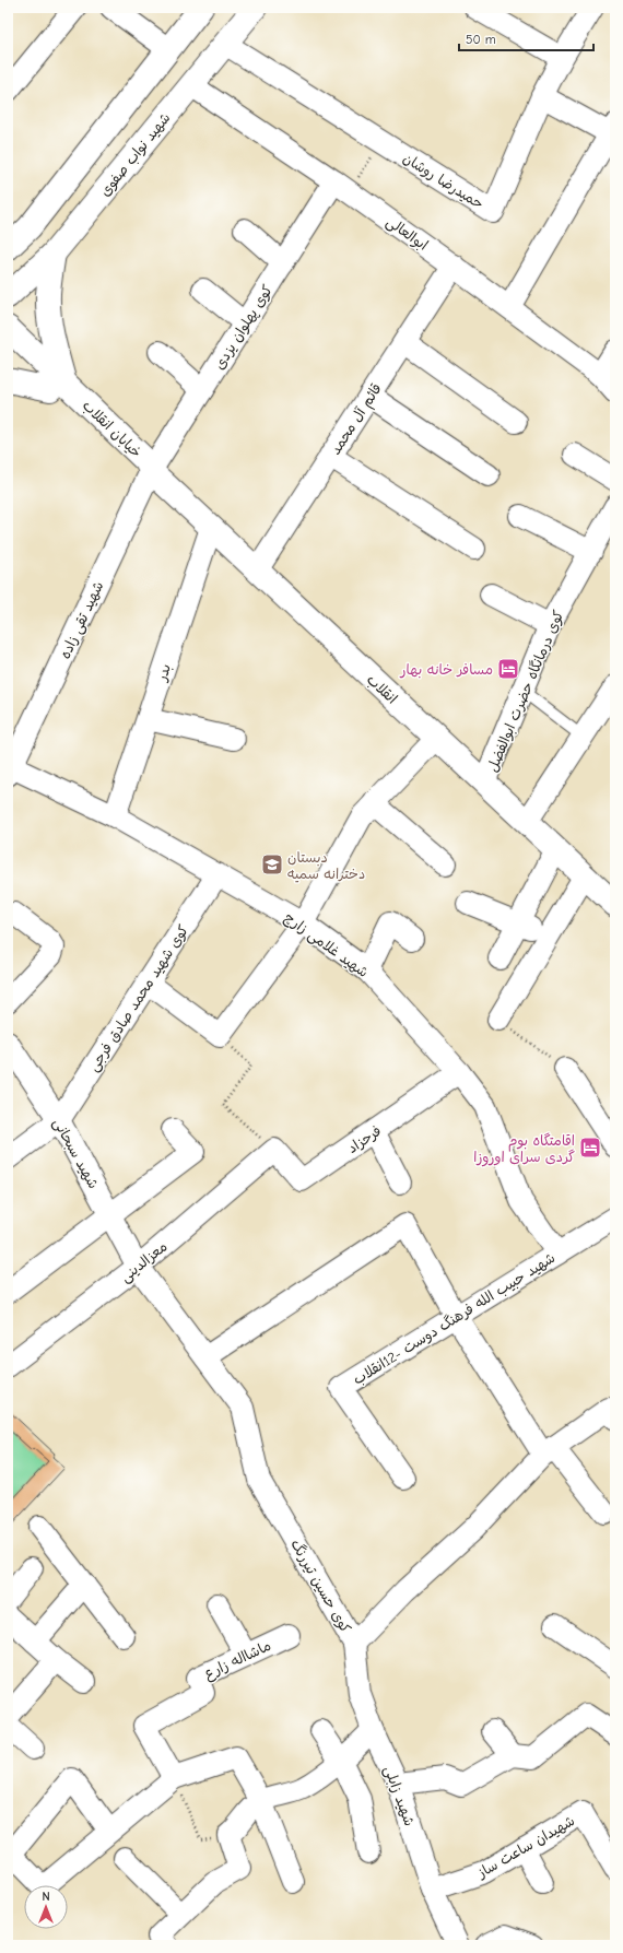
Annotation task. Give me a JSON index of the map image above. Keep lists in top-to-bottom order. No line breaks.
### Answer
{"streets":{"main road":["شهید نواب صفوی","خیابان انقلاب","انقلاب"],"street":["حمیدرضا روشان","ابوالعالی","کوی پهلوان یزدی","قائم آل محمد","شهید تقی زاده","بدر","کوی درمانگاه حضرت ابوالفضل","شهید غلامی زارچ","کوی شهید محمد صادق فرجی","فرحزاد","شهید سبحانی","معزالدینی","شهید حبیب الله فرهنگ دوست -12انقلاب","کوی حسین تیررنگ","ماشااله زارع","شهید زابلی","شهیدان ساعت ساز"]},"crossings":[["شهید نواب صفوی","حمیدرضا روشان"],["شهید نواب صفوی","ابوالعالی"],["ابوالعالی","کوی پهلوان یزدی"],["ابوالعالی","قائم آل محمد"],["کوی پهلوان یزدی","خیابان انقلاب"],["کوی پهلوان یزدی","شهید تقی زاده"],["کوی پهلوان یزدی","انقلاب"],["قائم آل محمد","انقلاب"],["خیابان انقلاب","شهید تقی زاده"],["خیابان انقلاب","انقلاب"],["شهید تقی زاده","انقلاب"],["شهید تقی زاده","شهید غلامی زارچ"],["بدر","انقلاب"],["بدر","شهید غلامی زارچ"],["انقلاب","کوی درمانگاه حضرت ابوالفضل"],["شهید غلامی زارچ","کوی شهید محمد صادق فرجی"],["شهید غلامی زارچ","فرحزاد"],["شهید غلامی زارچ","شهید حبیب الله فرهنگ دوست -12انقلاب"],["کوی شهید محمد صادق فرجی","شهید سبحانی"],["فرحزاد","معزالدینی"],["شهید سبحانی","معزالدینی"],["شهید سبحانی","کوی حسین تیررنگ"],["معزالدینی","کوی حسین تیررنگ"],["کوی حسین تیررنگ","شهید زابلی"],["شهید زابلی","شهیدان ساعت ساز"]],"places":{"hotel":["مسافر خانه بهار","اقامتگاه بوم گردی سرای اوروزا"],"school or university":["دبستان دخترانه سمیه"]},"scale_bar":"50 m","north":"top"}
